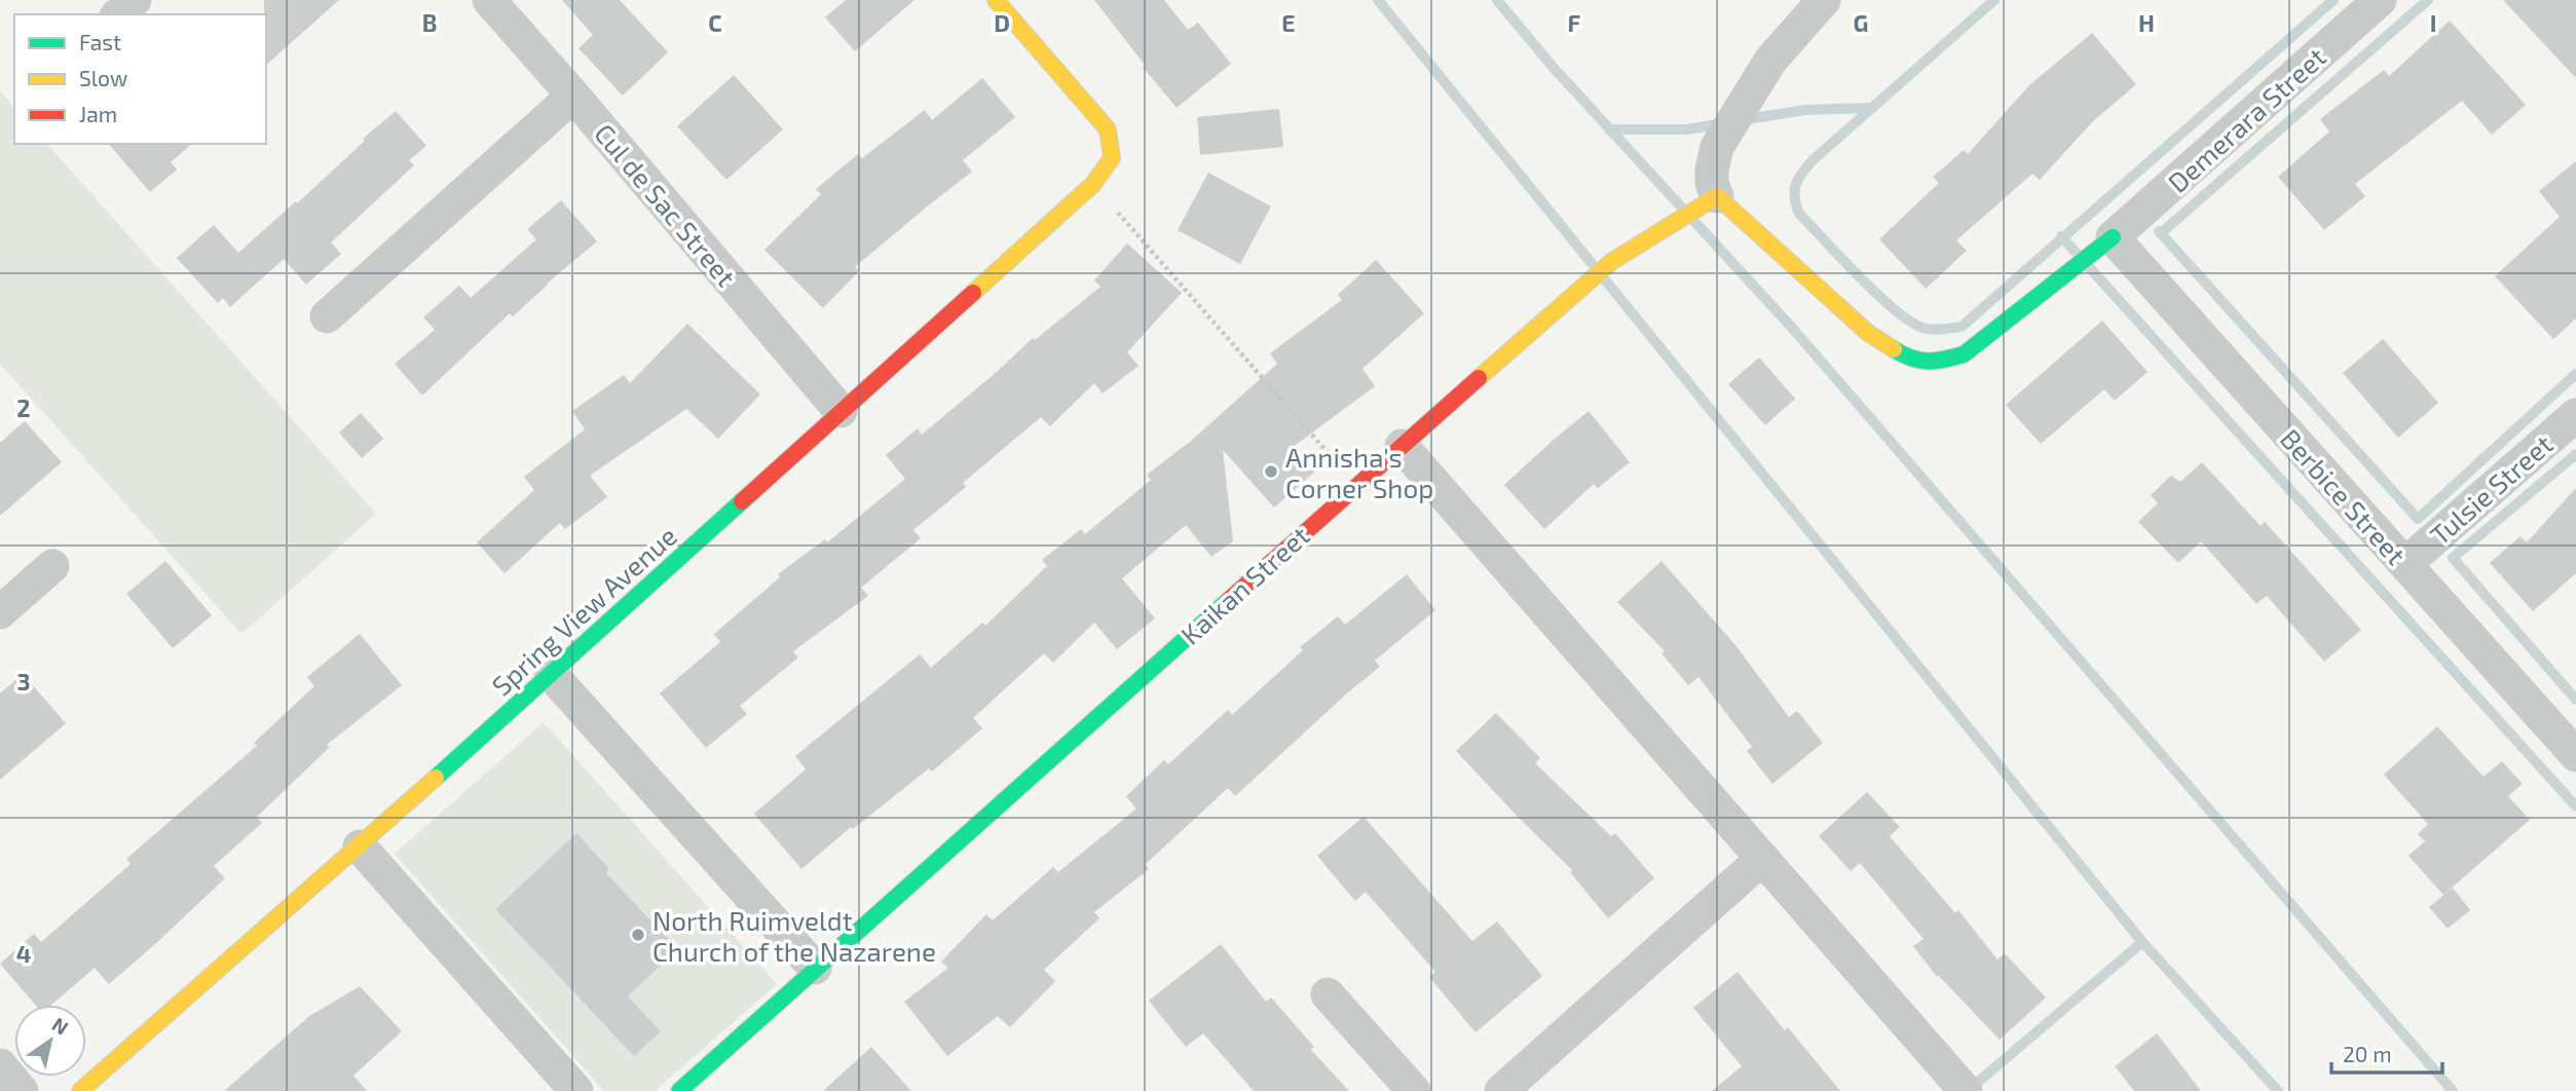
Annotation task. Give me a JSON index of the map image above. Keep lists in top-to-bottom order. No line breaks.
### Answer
{"streets":{"street":["Demerara Street","Cul de Sac Street","Tulsie Street","Berbice Street","Kaikan Street","Spring View Avenue"]},"crossings":[["Demerara Street","Berbice Street"],["Cul de Sac Street","Spring View Avenue"],["Tulsie Street","Berbice Street"]],"places":["Annisha's Corner Shop","North Ruimveldt Church of the Nazarene"],"legend":["Fast","Slow","Jam"],"scale_bar":"20 m","north":"top right","grid":{"columns":["B","C","D","E","F","G","H","I"],"rows":["2","3","4"]}}
